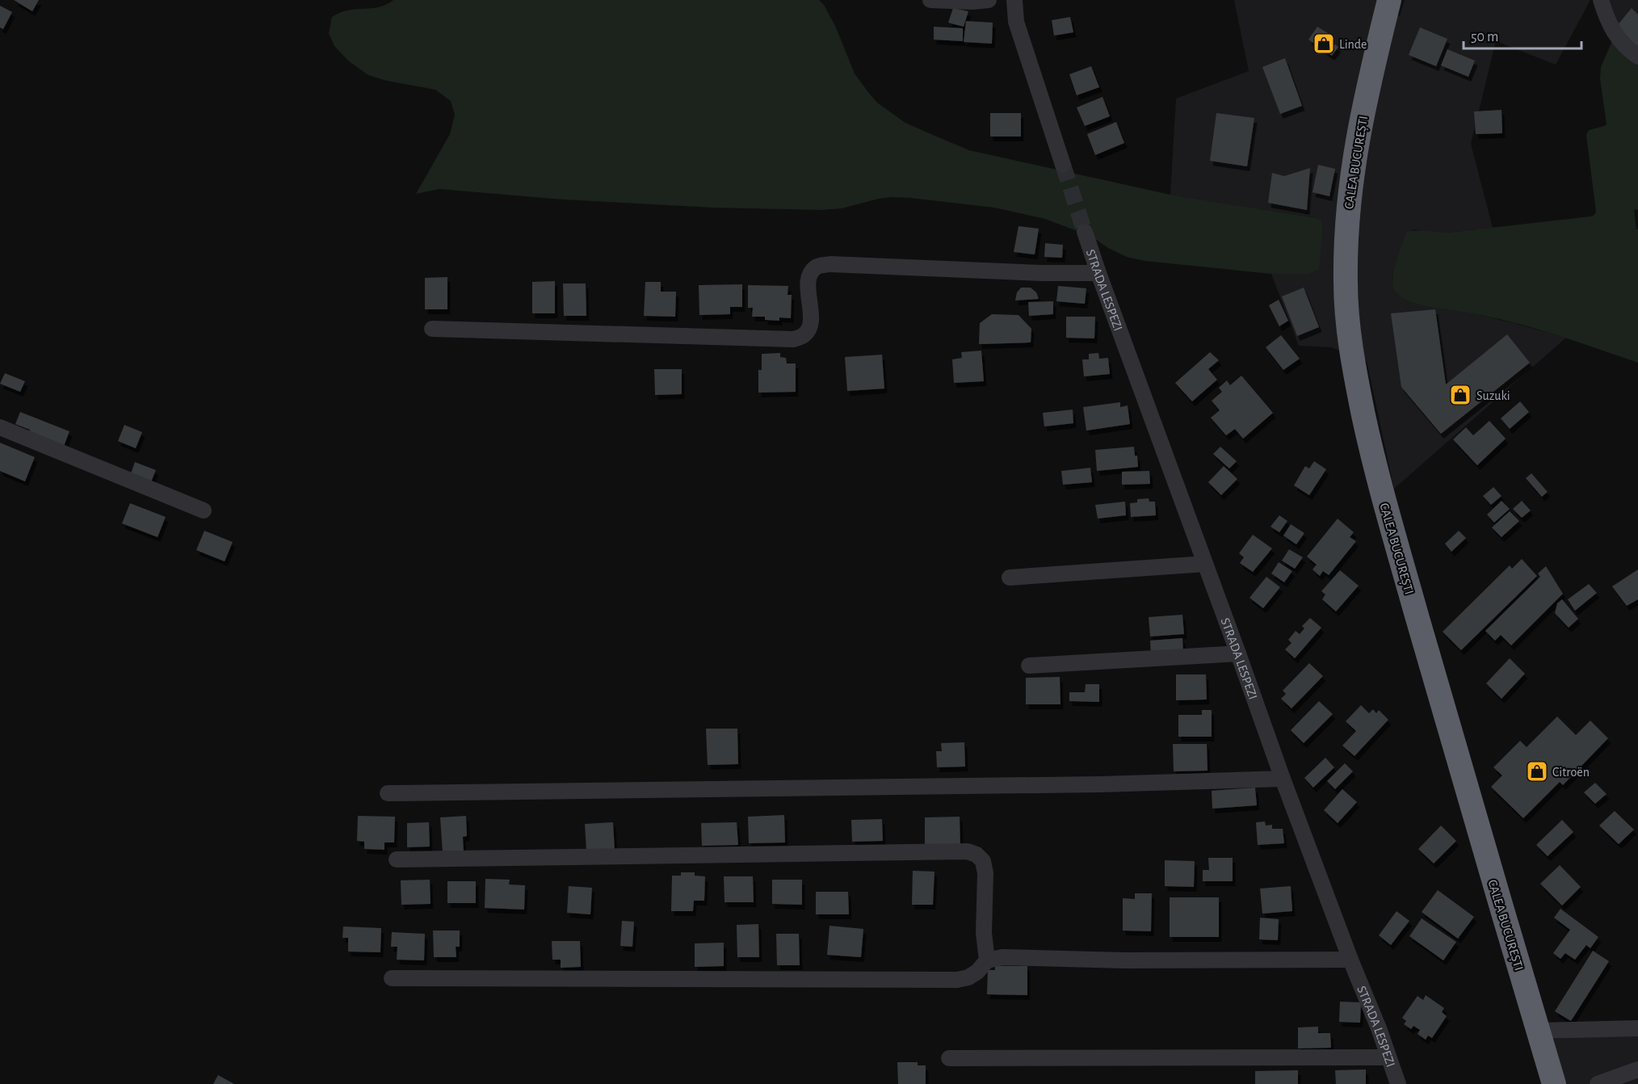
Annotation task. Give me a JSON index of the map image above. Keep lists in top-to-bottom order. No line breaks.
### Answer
{"streets":{"highway":["CALEA BUCUREȘTI"],"street":["STRADA LESPEZI"]},"places":{"shop":["Linde","Suzuki","Citroën"]},"scale_bar":"50 m"}
